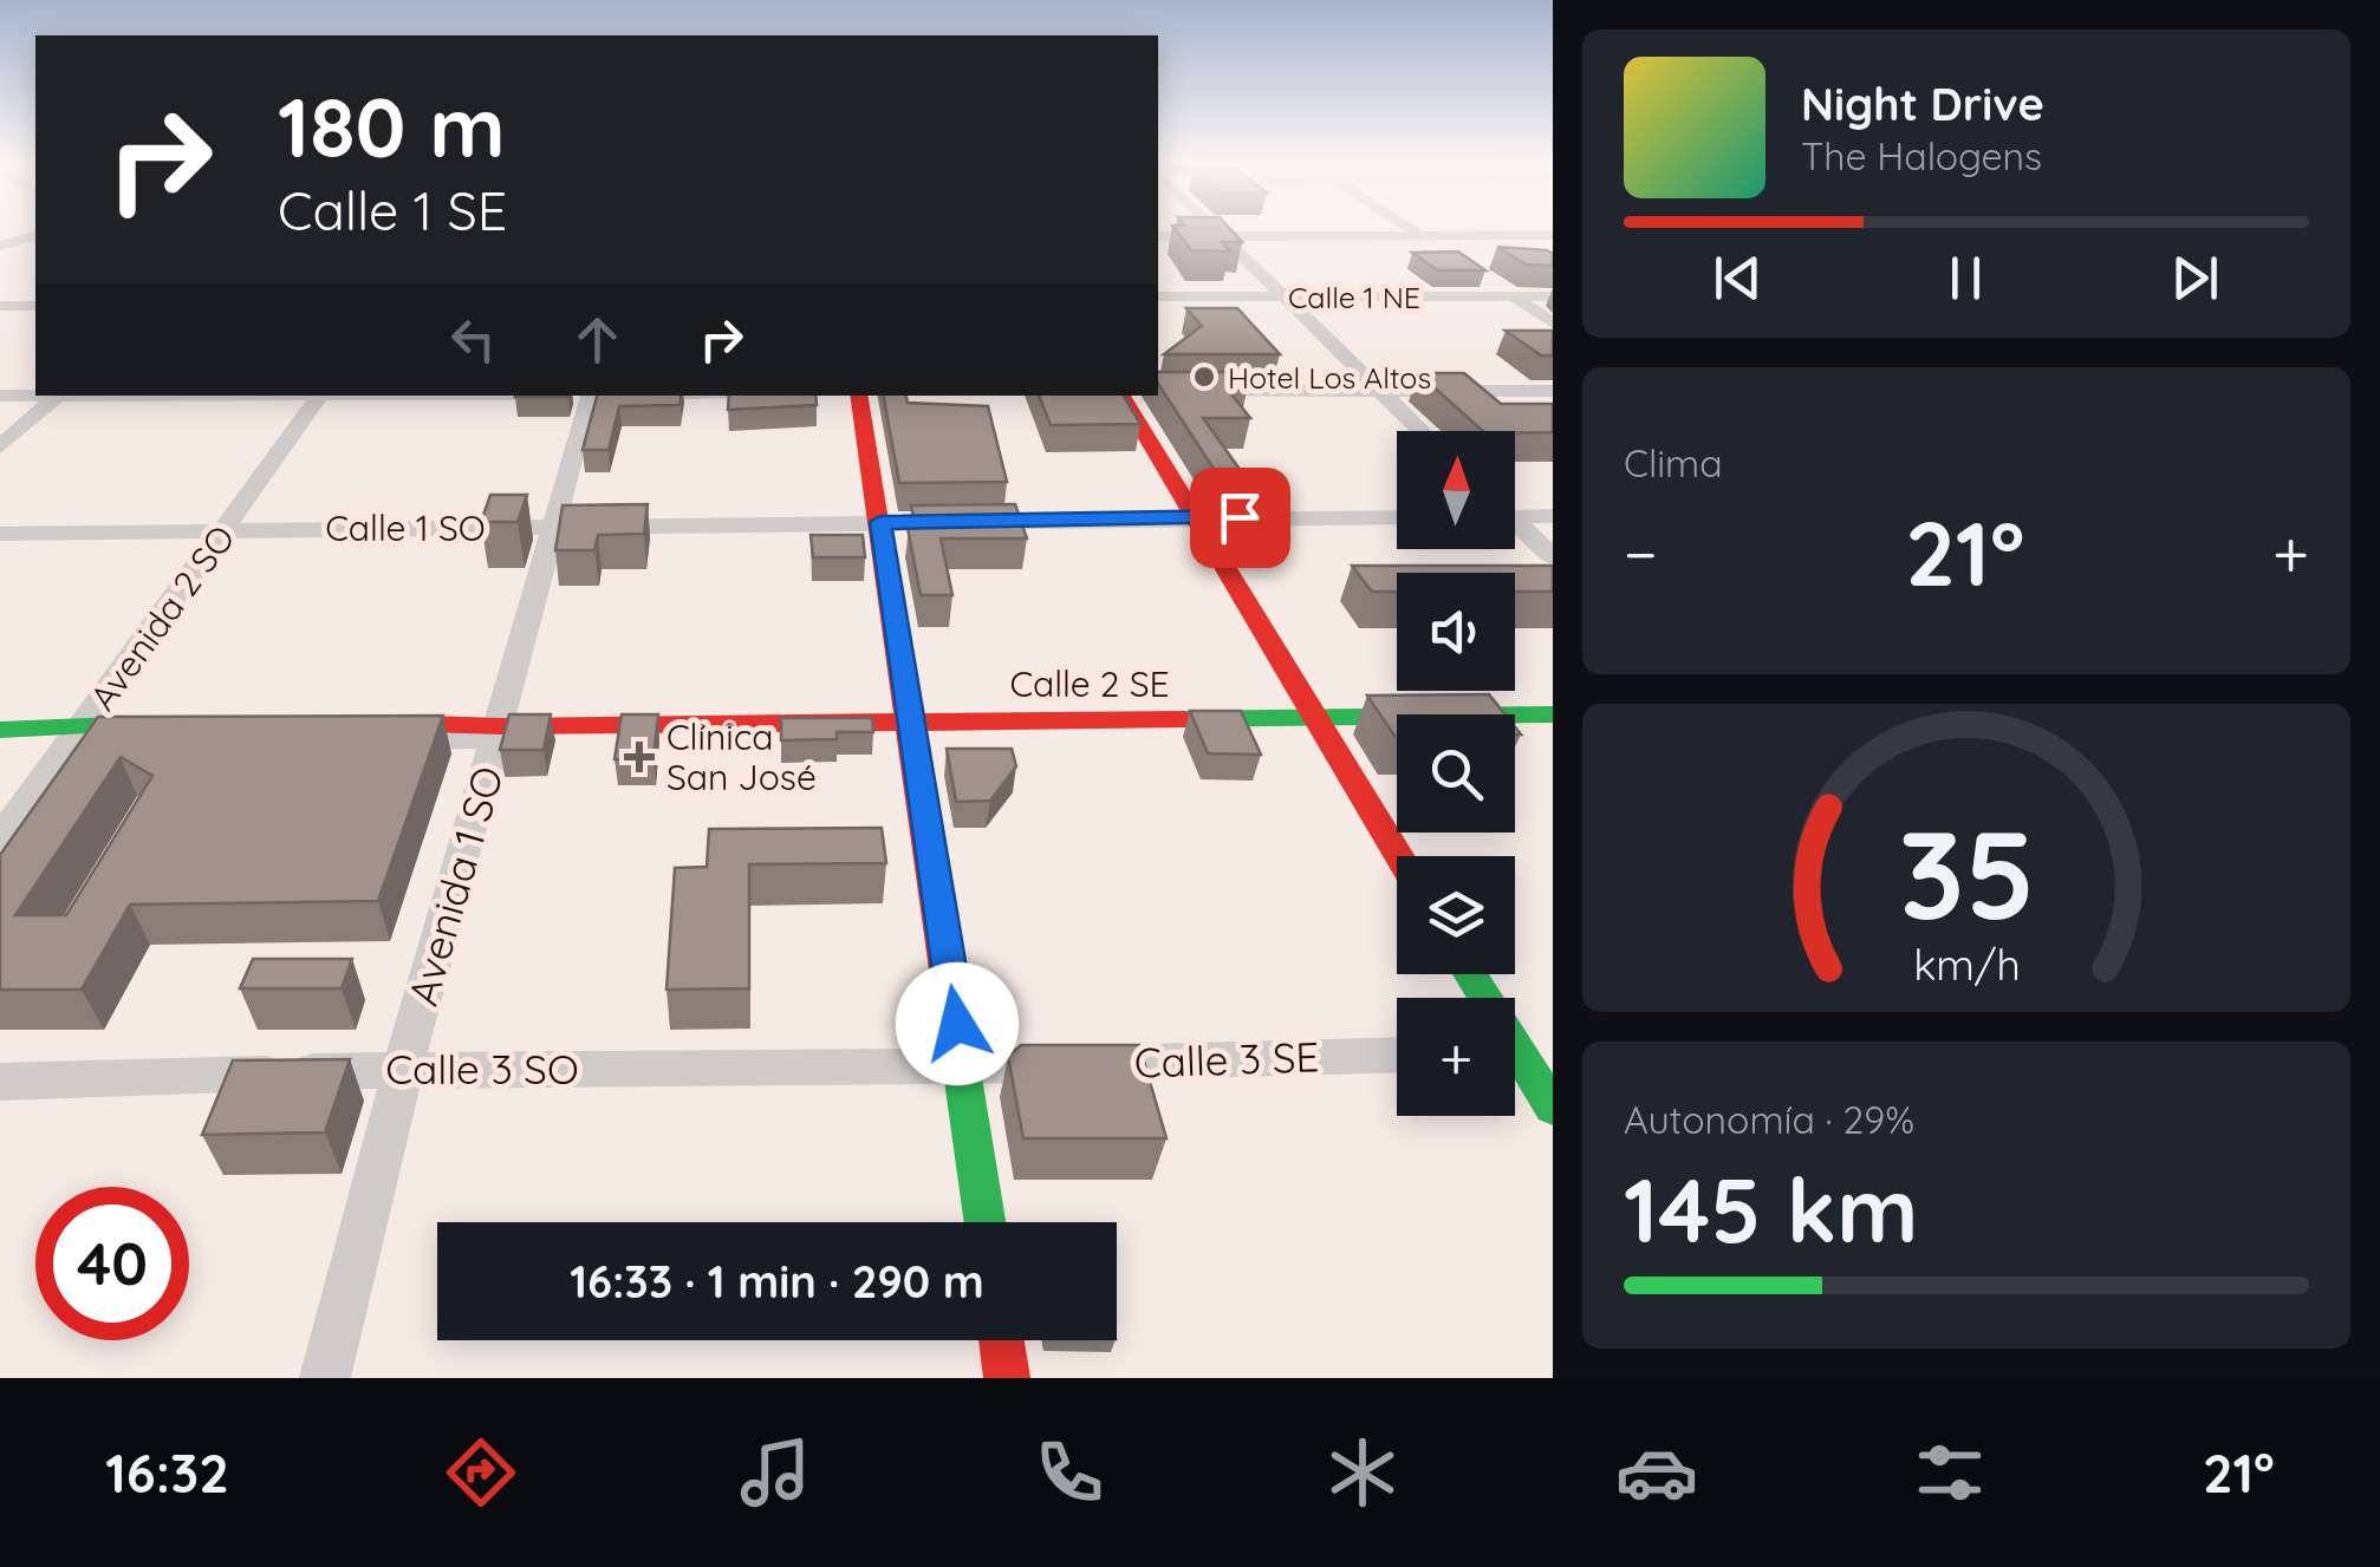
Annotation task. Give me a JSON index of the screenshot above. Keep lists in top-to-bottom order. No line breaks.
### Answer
{"streets":{"street":["Calle 1 NE","Calle 1 SO","Avenida 2 SO","Calle 2 SE","Avenida 1 SO","Calle 3 SE","Calle 3 SO"]},"crossings":[["Calle 1 SO","Avenida 2 SO"],["Calle 1 SO","Avenida 1 SO"],["Calle 2 SE","Avenida 1 SO"],["Avenida 1 SO","Calle 3 SO"],["Calle 3 SE","Calle 3 SO"]],"places":{"other":["Hotel Los Altos"],"health":["Clínica San José"]},"north":"top","page":{"turn":["180 m","Calle 1 SE"],"song":["Night Drive","The Halogens"],"tile":["Clima",["Autonomía · 29%","145 km"]],"map_buttons":"+","heat":["−","21°","+"],"limit":"40","trip":"16:33 · 1 min · 290 m","tabs":["16:32","21°"],"gauge":["35","km/h"]}}
